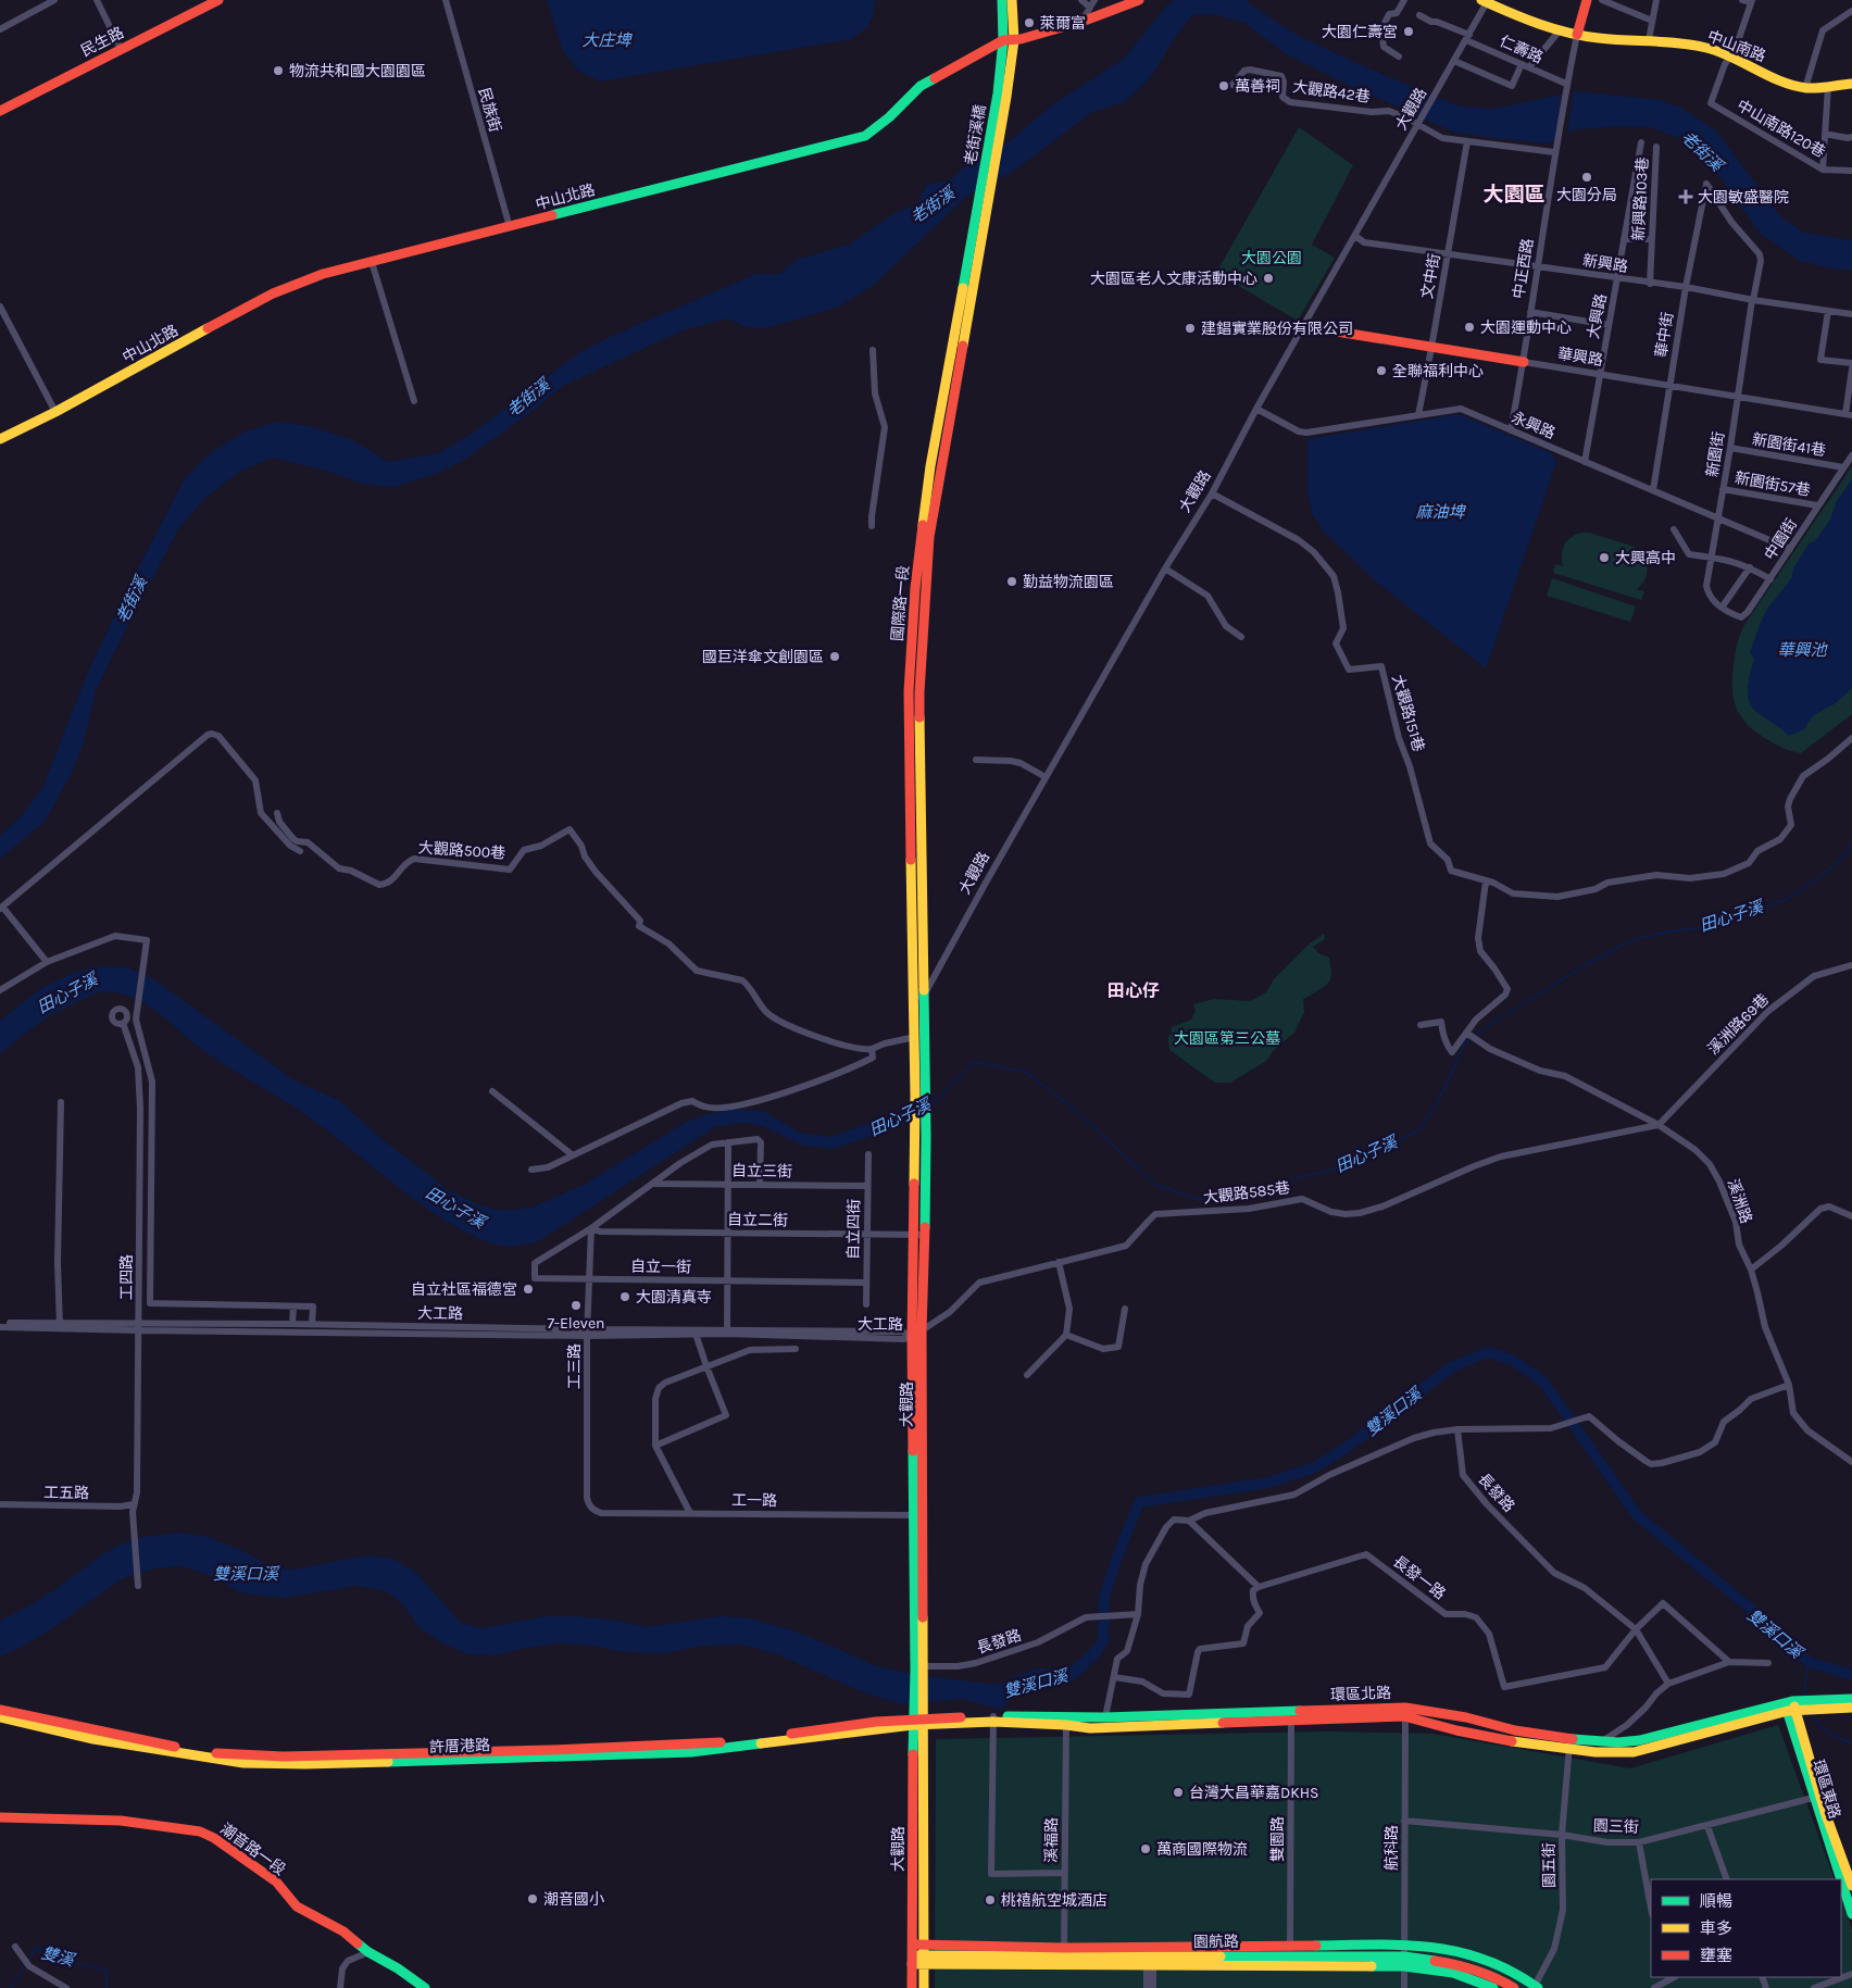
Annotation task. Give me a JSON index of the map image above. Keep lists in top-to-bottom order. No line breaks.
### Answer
{"streets":{"street":["民生路","中山南路","仁壽路","大觀路42巷","大觀路","民族街","中山南路120巷","老街溪橋","中山北路","新興路103巷","新興路","中正西路","文中街","大興路","華中街","華興路","永興路","新園街41巷","新園街","新園街57巷","中園街","國際路一段","大觀路151巷","大觀路500巷","溪洲路69巷","自立三街","大觀路585巷","溪洲路","自立二街","自立四街","自立一街","工四路","大工路","工三路","工五路","長發路","工一路","長發一路","環區北路","許厝港路","環區東路","園三街","雙園路","溪福路","航科路","潮音路一段","園五街","園航路"]},"crossings":[["中山南路","中山南路120巷"],["仁壽路","大觀路"],["仁壽路","中正西路"],["大觀路42巷","大觀路"],["大觀路","新興路"],["大觀路","華興路"],["大觀路","永興路"],["大觀路","國際路一段"],["大觀路","大觀路151巷"],["大觀路","大觀路585巷"],["大觀路","自立二街"],["大觀路","大工路"],["大觀路","長發路"],["大觀路","工一路"],["大觀路","環區北路"],["大觀路","許厝港路"],["民族街","中山北路"],["老街溪橋","中山北路"],["老街溪橋","國際路一段"],["新興路103巷","新興路"],["新興路","中正西路"],["新興路","文中街"],["新興路","大興路"],["新興路","華中街"],["新興路","新園街"],["中正西路","華興路"],["中正西路","永興路"],["文中街","華興路"],["文中街","永興路"],["大興路","華興路"],["大興路","永興路"],["華中街","華興路"],["華中街","永興路"],["華中街","新園街"],["華興路","新園街"],["永興路","新園街"],["永興路","中園街"],["新園街41巷","新園街"],["新園街41巷","中園街"],["新園街","新園街57巷"],["新園街","中園街"],["新園街57巷","中園街"],["溪洲路69巷","大觀路585巷"],["溪洲路69巷","溪洲路"],["自立三街","自立四街"],["大觀路585巷","溪洲路"],["大觀路585巷","大工路"],["自立二街","自立四街"],["自立二街","自立一街"],["自立二街","工三路"],["自立四街","自立一街"],["自立一街","工三路"],["工四路","大工路"],["工四路","工五路"],["大工路","工三路"],["工三路","工一路"],["長發路","長發一路"],["環區北路","許厝港路"],["環區北路","環區東路"],["環區北路","雙園路"],["環區北路","溪福路"],["環區北路","航科路"],["環區北路","園五街"],["環區東路","園三街"],["園三街","航科路"],["園三街","園五街"],["雙園路","園航路"],["溪福路","園航路"],["航科路","園航路"]],"districts":["大園區","田心仔"],"water":["大庄埤","老街溪","麻油埤","華興池","田心子溪","雙溪口溪","雙溪"],"parks":["大園公園","大園區第三公墓"],"places":{"other":["萊爾富","大園仁壽宮","物流共和國大園園區","萬善祠","大園分局","大園區老人文康活動中心","大園運動中心","建錩實業股份有限公司","全聯福利中心","大興高中","勤益物流園區","國巨洋傘文創園區","自立社區福德宮","大園清真寺","7-Eleven","台灣大昌華嘉DKHS","萬商國際物流","潮音國小","桃禧航空城酒店"],"health":["大園敏盛醫院"]},"legend":["順暢","車多","壅塞"]}
